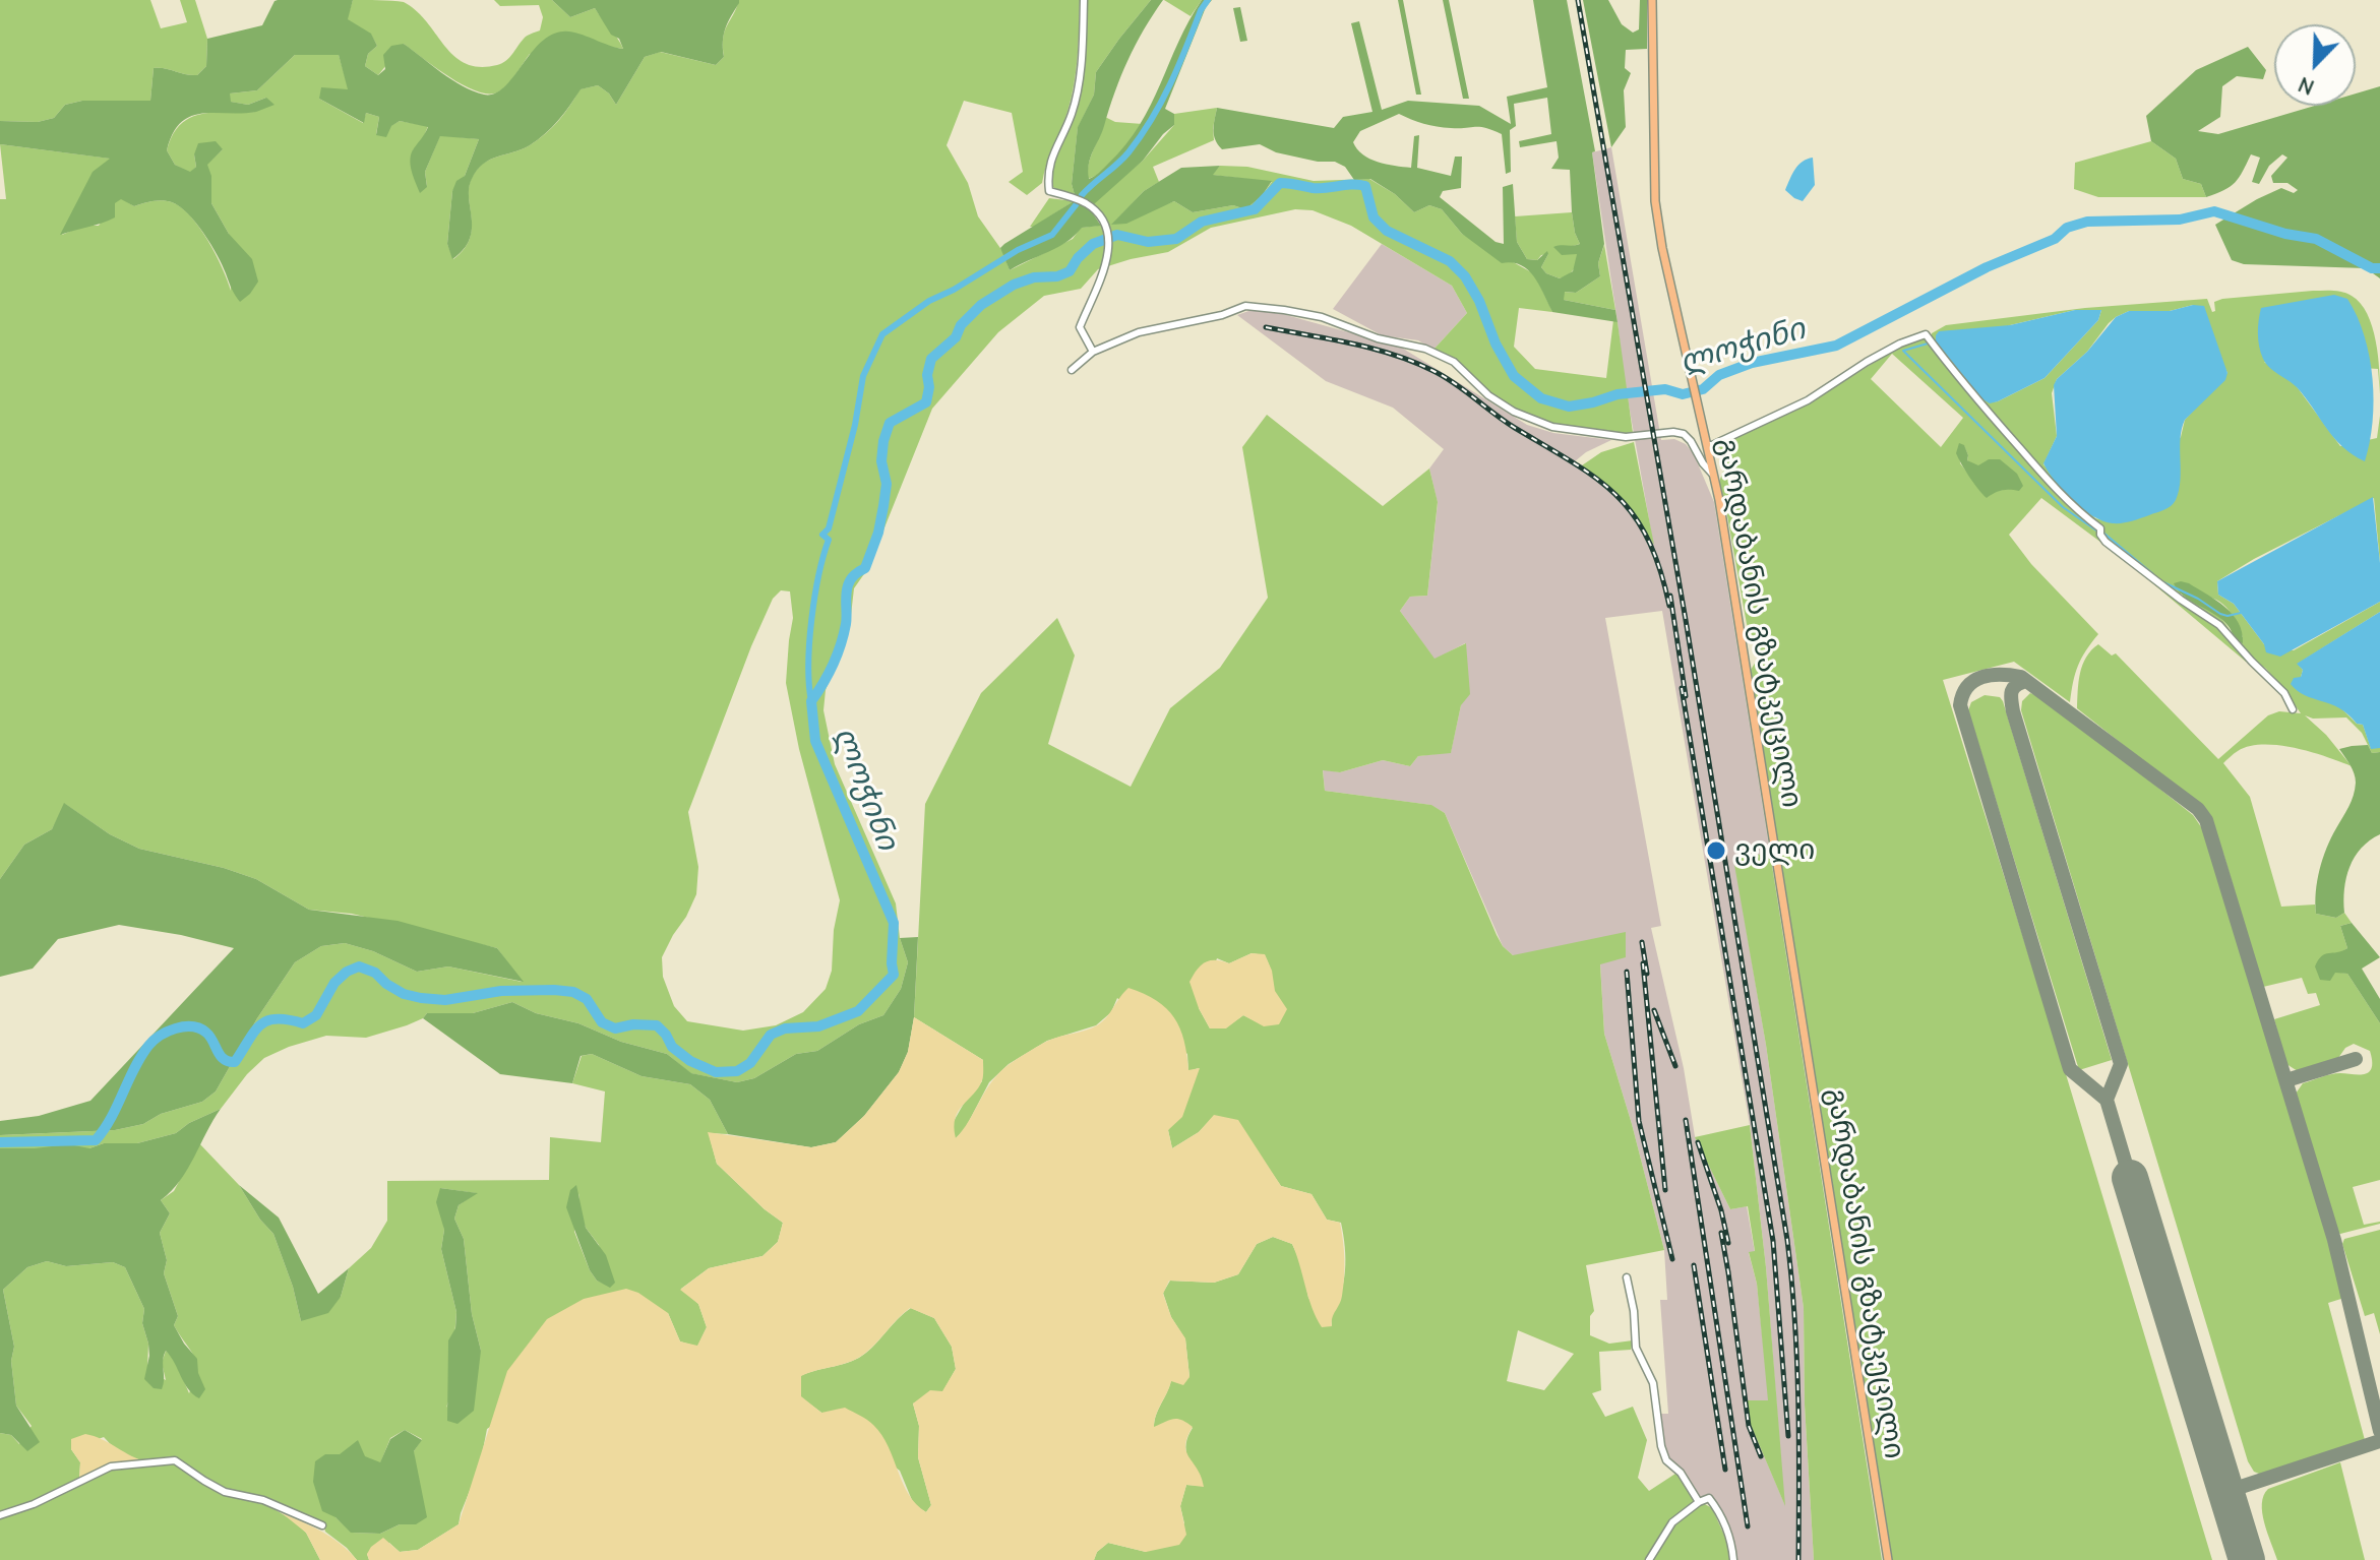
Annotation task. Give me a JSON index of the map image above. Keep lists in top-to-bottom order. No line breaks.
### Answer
{"streets":{"main road":["გარდაბანის გზატკეცილი"]},"water":["ლოჭინი"],"places":["ველი"],"north":"bottom left"}
